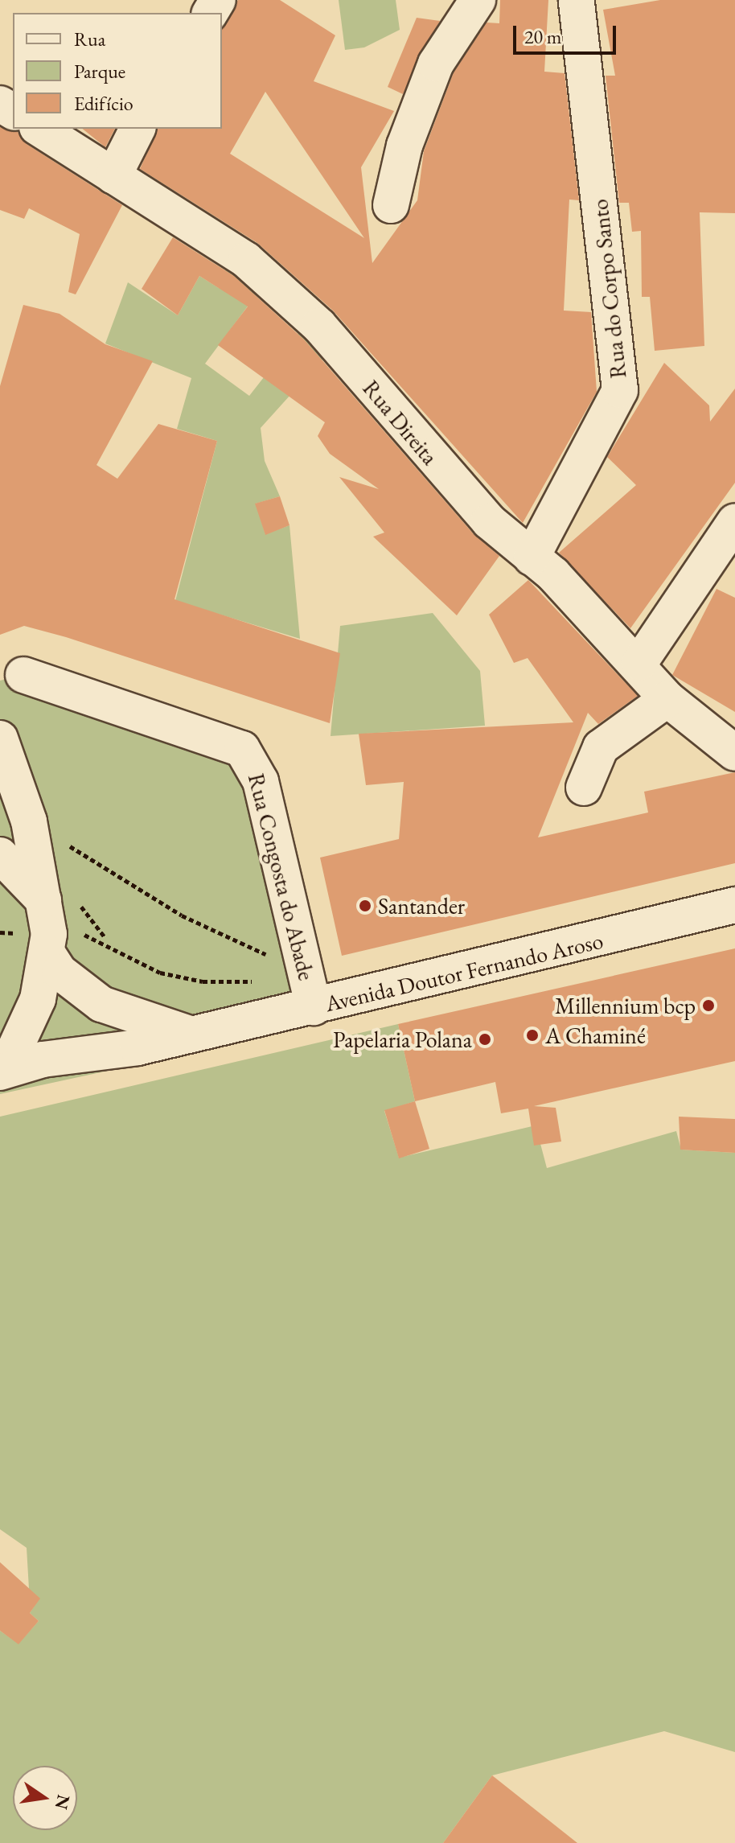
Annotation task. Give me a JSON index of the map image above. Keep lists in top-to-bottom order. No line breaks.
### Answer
{"streets":{"street":["Rua do Corpo Santo","Rua Direita","Rua Congosta do Abade","Avenida Doutor Fernando Aroso"]},"crossings":[["Rua do Corpo Santo","Rua Direita"],["Rua Congosta do Abade","Avenida Doutor Fernando Aroso"]],"places":["Santander","Millennium bcp","A Chaminé","Papelaria Polana"],"legend":["Rua","Parque","Edifício"],"scale_bar":"20 m","north":"right"}
